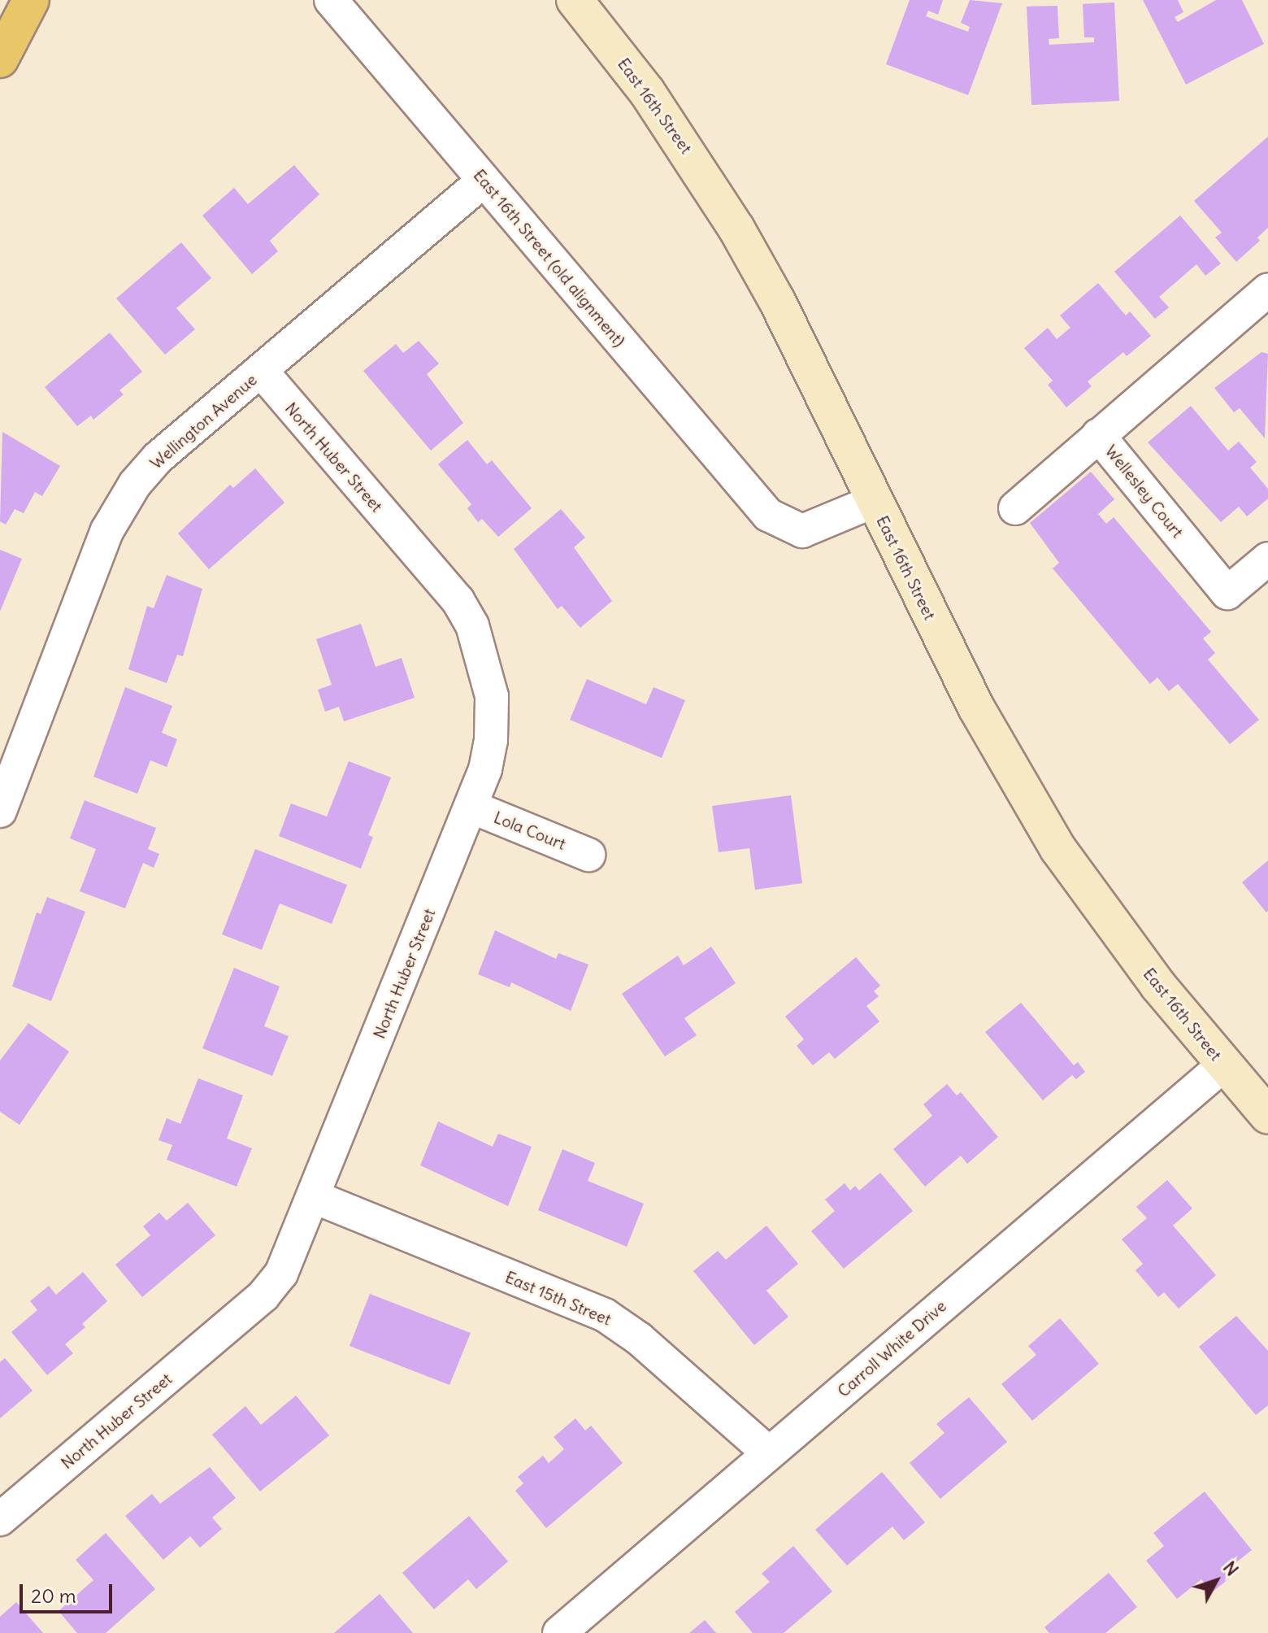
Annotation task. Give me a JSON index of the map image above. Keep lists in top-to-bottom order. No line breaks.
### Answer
{"streets":{"street":["East 16th Street","East 16th Street (old alignment)","Wellington Avenue","North Huber Street","Wellesley Court","Lola Court","East 15th Street","Carroll White Drive"]},"crossings":[["East 16th Street","East 16th Street (old alignment)"],["East 16th Street","Carroll White Drive"],["East 16th Street (old alignment)","Wellington Avenue"],["Wellington Avenue","North Huber Street"],["North Huber Street","Lola Court"],["North Huber Street","East 15th Street"],["East 15th Street","Carroll White Drive"]],"scale_bar":"20 m","north":"top right"}
